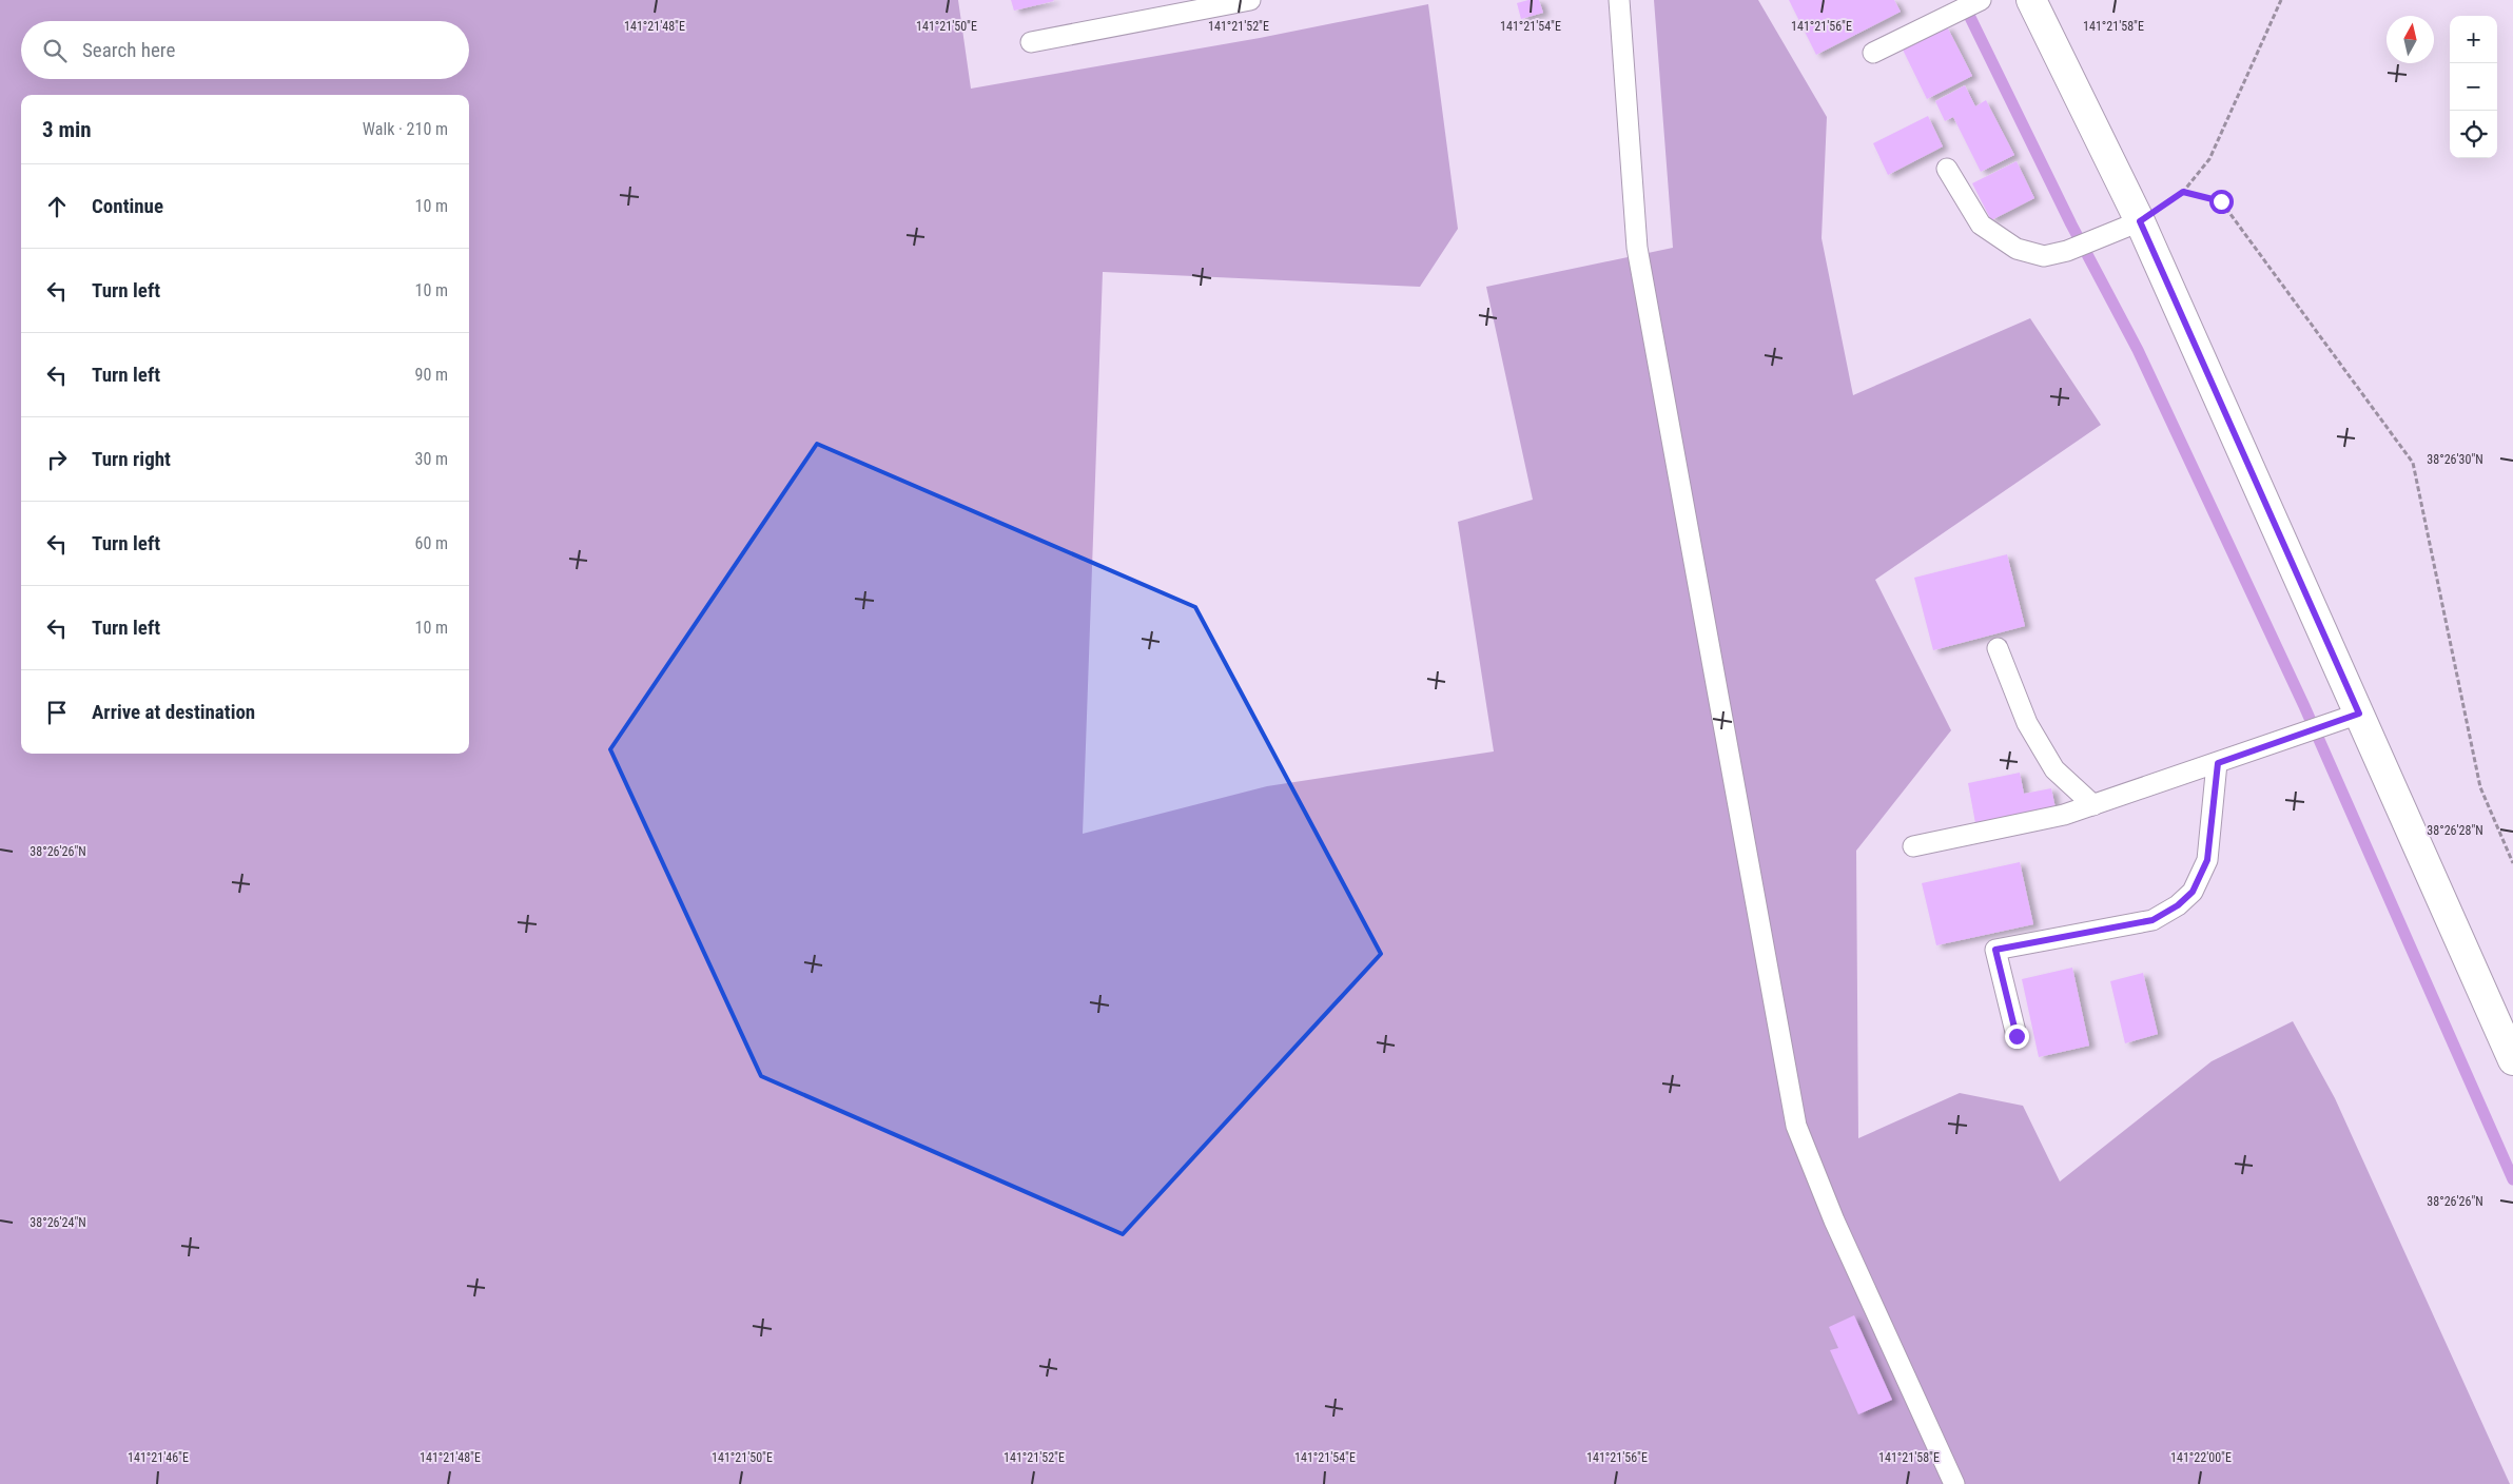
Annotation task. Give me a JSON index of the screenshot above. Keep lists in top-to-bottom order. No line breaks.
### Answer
{"north":"top","page":{"map_buttons":["+","−"],"search":"Search here","heading":["3 min","Walk · 210 m"],"list":[["Continue","10 m"],["Turn left","10 m"],["Turn left","90 m"],["Turn right","30 m"],["Turn left","60 m"],["Turn left","10 m"],"Arrive at destination"]},"coordinates":["141°21'48\"E","141°21'50\"E","141°21'52\"E","141°21'54\"E","141°21'56\"E","141°21'58\"E","38°26'30\"N","38°26'28\"N","38°26'26\"N","38°26'24\"N","141°21'46\"E","141°22'00\"E"]}
